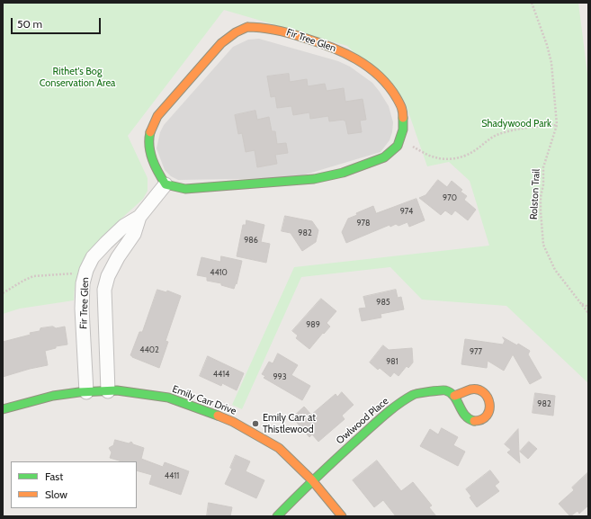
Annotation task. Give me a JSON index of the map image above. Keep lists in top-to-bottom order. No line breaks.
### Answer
{"streets":{"street":["Fir Tree Glen","Emily Carr Drive","Owlwood Place"],"path":["Rolston Trail"]},"crossings":[["Fir Tree Glen","Emily Carr Drive"],["Emily Carr Drive","Owlwood Place"]],"parks":["Rithet's Bog Conservation Area","Shadywood Park"],"places":["Emily Carr at Thistlewood"],"house_numbers":["970","974","978","982","986","4410","985","989","4402","977","981","4414","993","982","4411"],"legend":["Fast","Slow"],"scale_bar":"50 m"}
